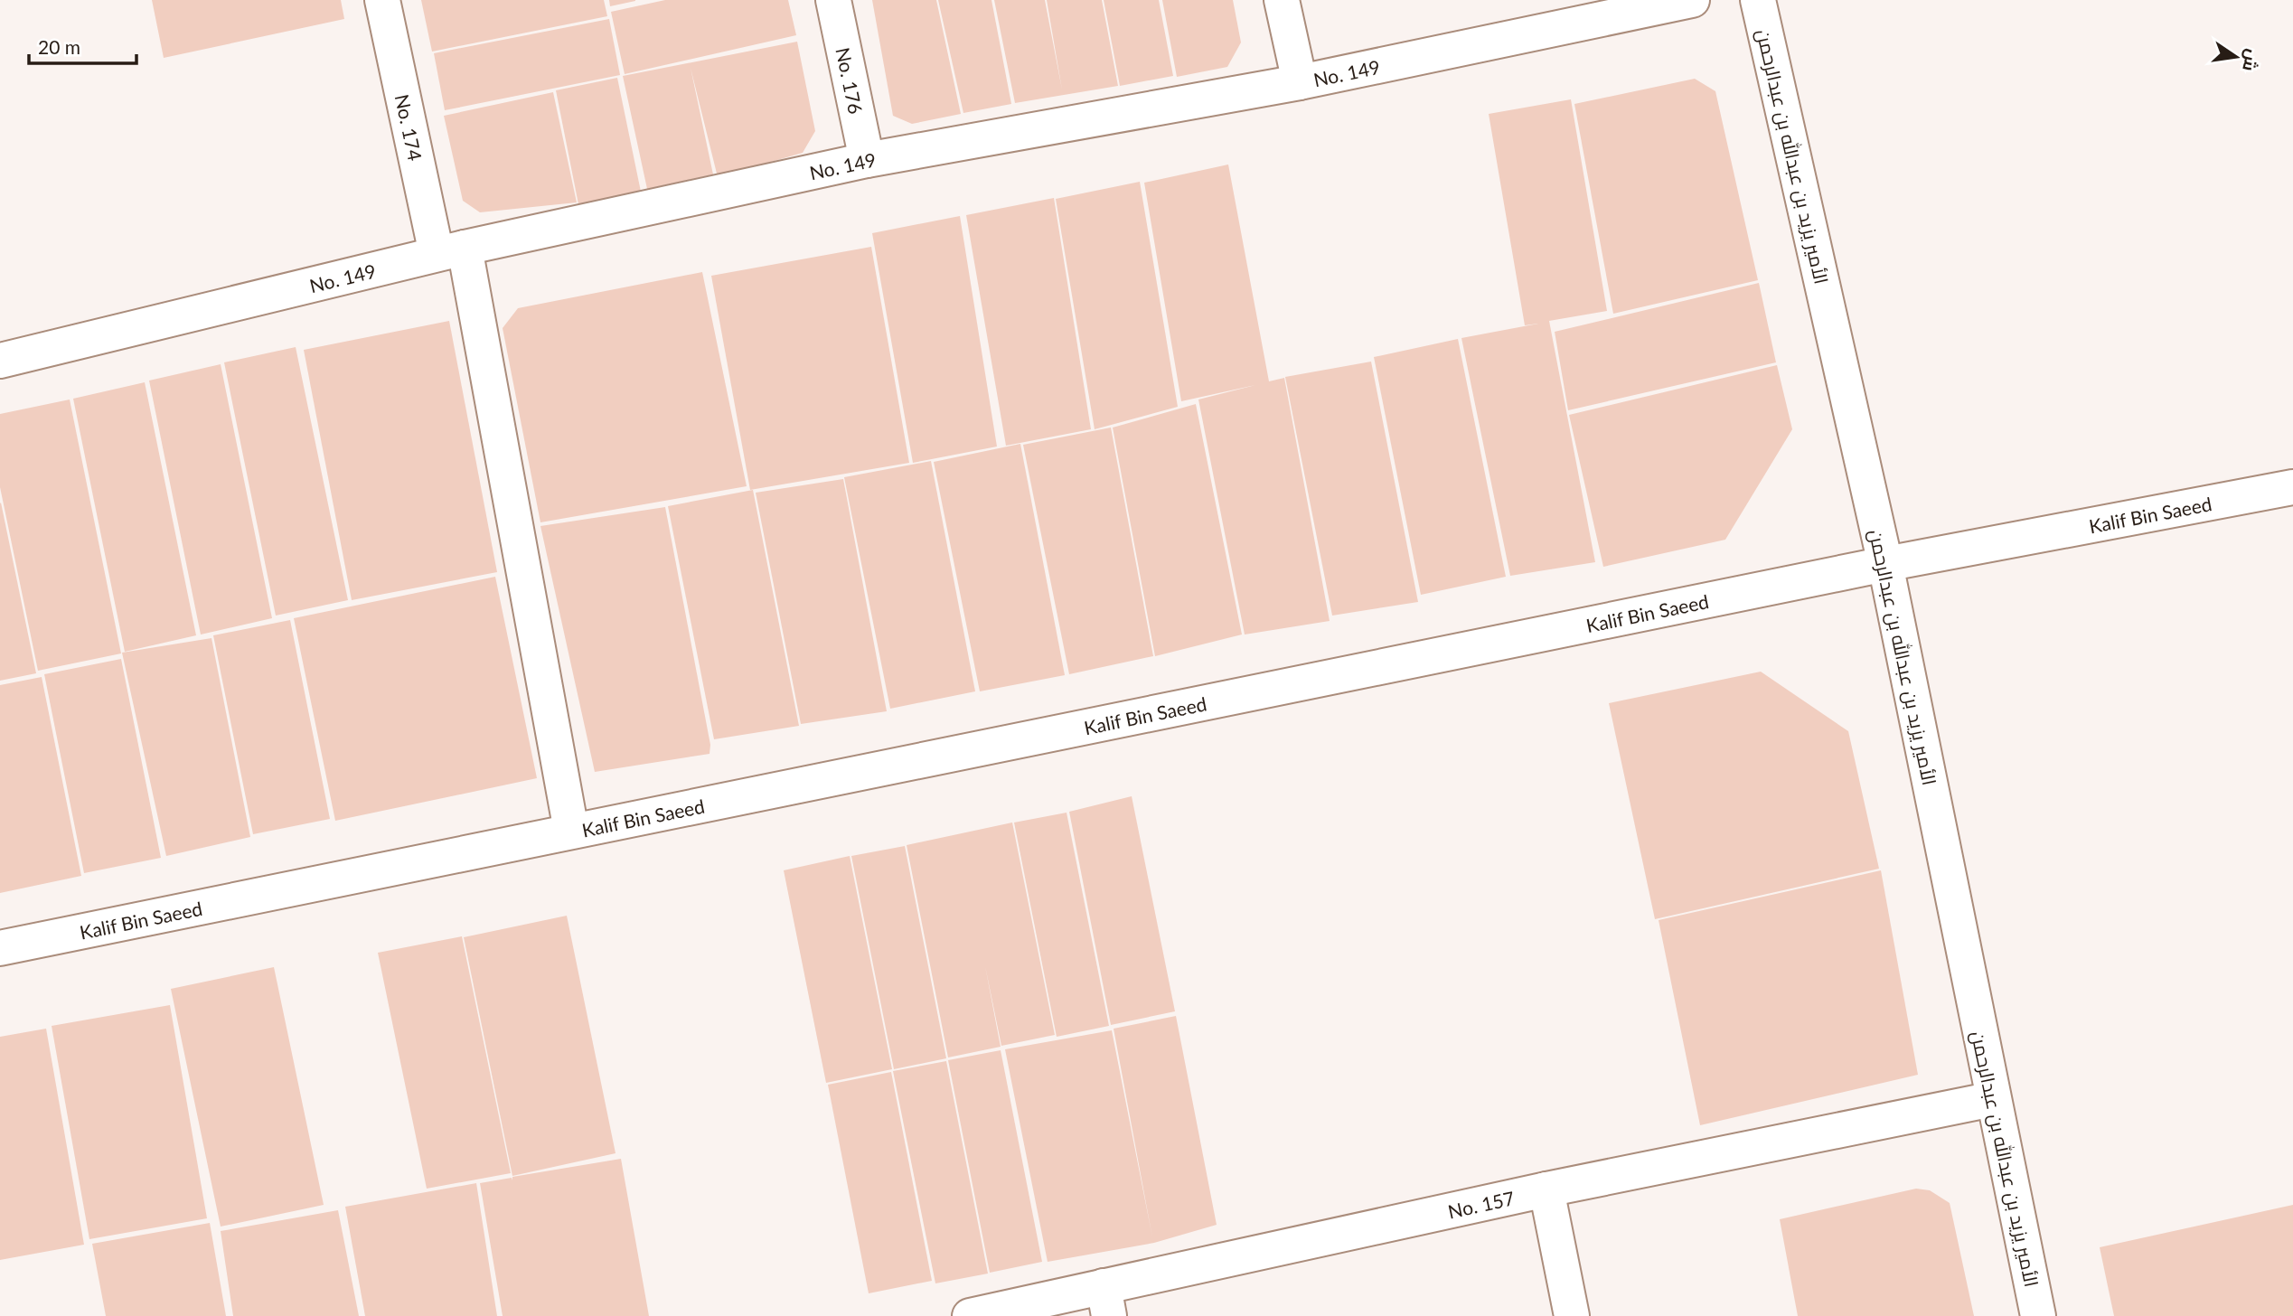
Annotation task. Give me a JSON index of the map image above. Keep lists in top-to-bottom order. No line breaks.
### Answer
{"streets":{"street":["No. 149","No. 176","No. 174","الأمير يزيد بن عبدالله بن عبدالرحمن","Kalif Bin Saeed","No. 157"]},"crossings":[["No. 149","No. 176"],["No. 149","No. 174"],["No. 174","Kalif Bin Saeed"],["الأمير يزيد بن عبدالله بن عبدالرحمن","Kalif Bin Saeed"],["الأمير يزيد بن عبدالله بن عبدالرحمن","No. 157"]],"scale_bar":"20 m","north":"right"}
